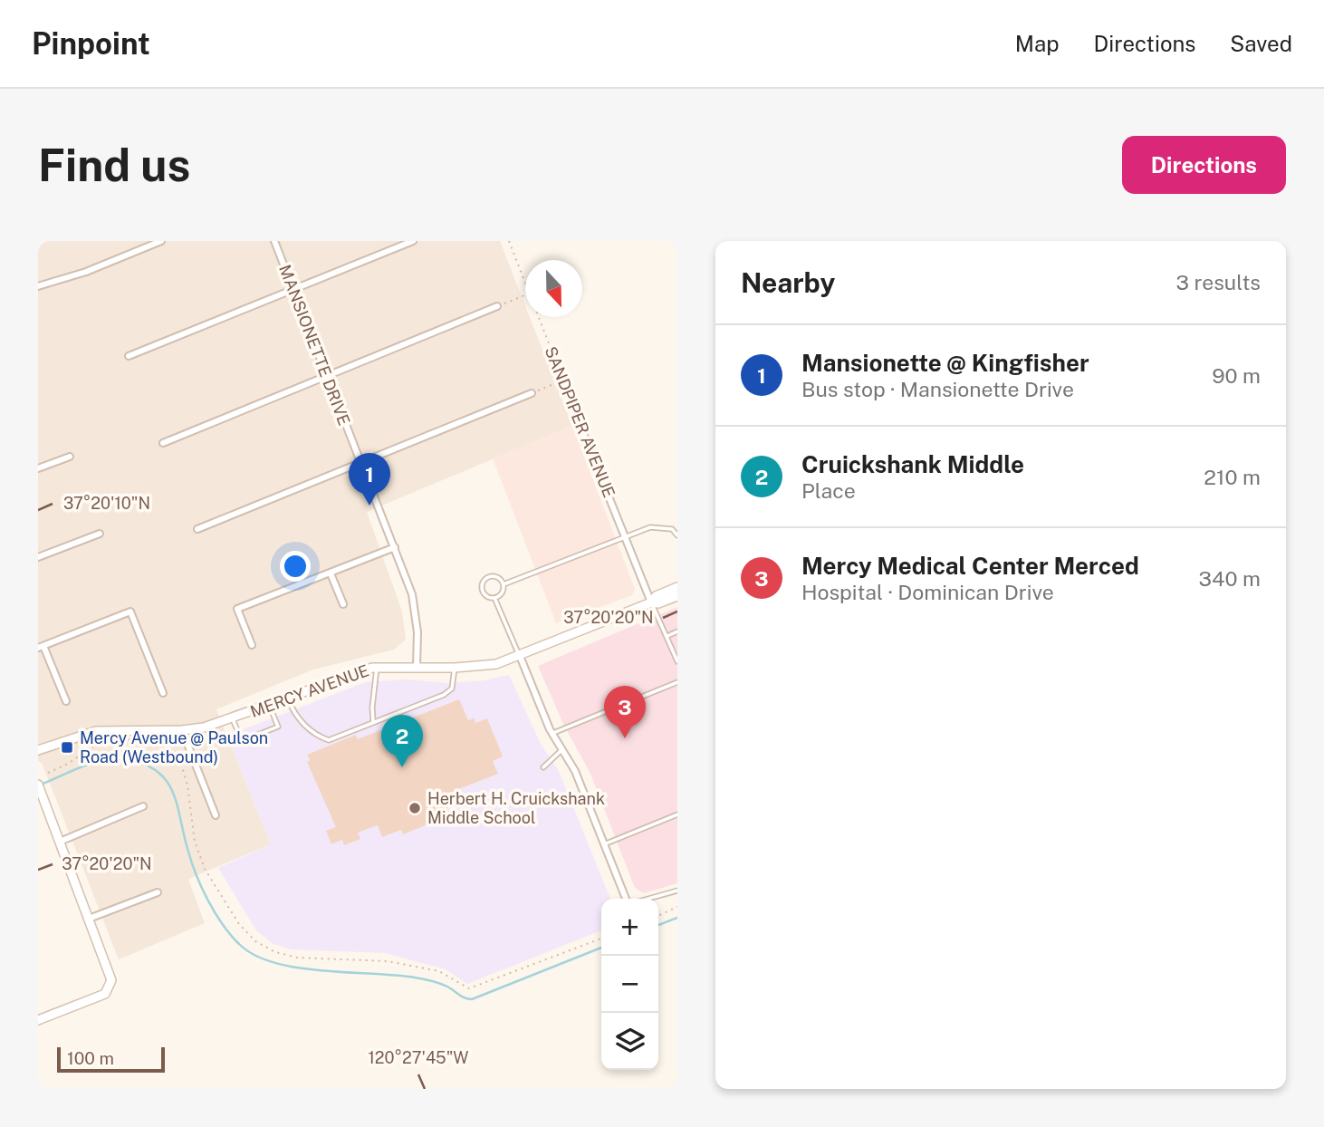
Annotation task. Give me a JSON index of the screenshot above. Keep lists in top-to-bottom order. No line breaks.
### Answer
{"streets":{"street":["MANSIONETTE DRIVE","SANDPIPER AVENUE","MERCY AVENUE"]},"crossings":[["MANSIONETTE DRIVE","MERCY AVENUE"],["SANDPIPER AVENUE","MERCY AVENUE"]],"places":{"transit":["Mercy Avenue @ Paulson Road (Westbound)"],"other":["Herbert H. Cruickshank Middle School"]},"scale_bar":"100 m","north":"bottom","page":{"header":"Pinpoint","nav":["Map","Directions","Saved"],"buttons":"Directions","title":"Find us","heading":["Nearby","3 results"],"list":[{"mark":"1","name":"Mansionette @ Kingfisher","note":"Bus stop · Mansionette Drive","value":"90 m"},{"mark":"2","name":"Cruickshank Middle","note":"Place","value":"210 m"},{"mark":"3","name":"Mercy Medical Center Merced","note":"Hospital · Dominican Drive","value":"340 m"}],"pins":["1","3","2"],"map_buttons":["+","−"],"scale":"100 m"},"coordinates":["37°20'10\"N","37°20'20\"N","120°27'45\"W"]}
